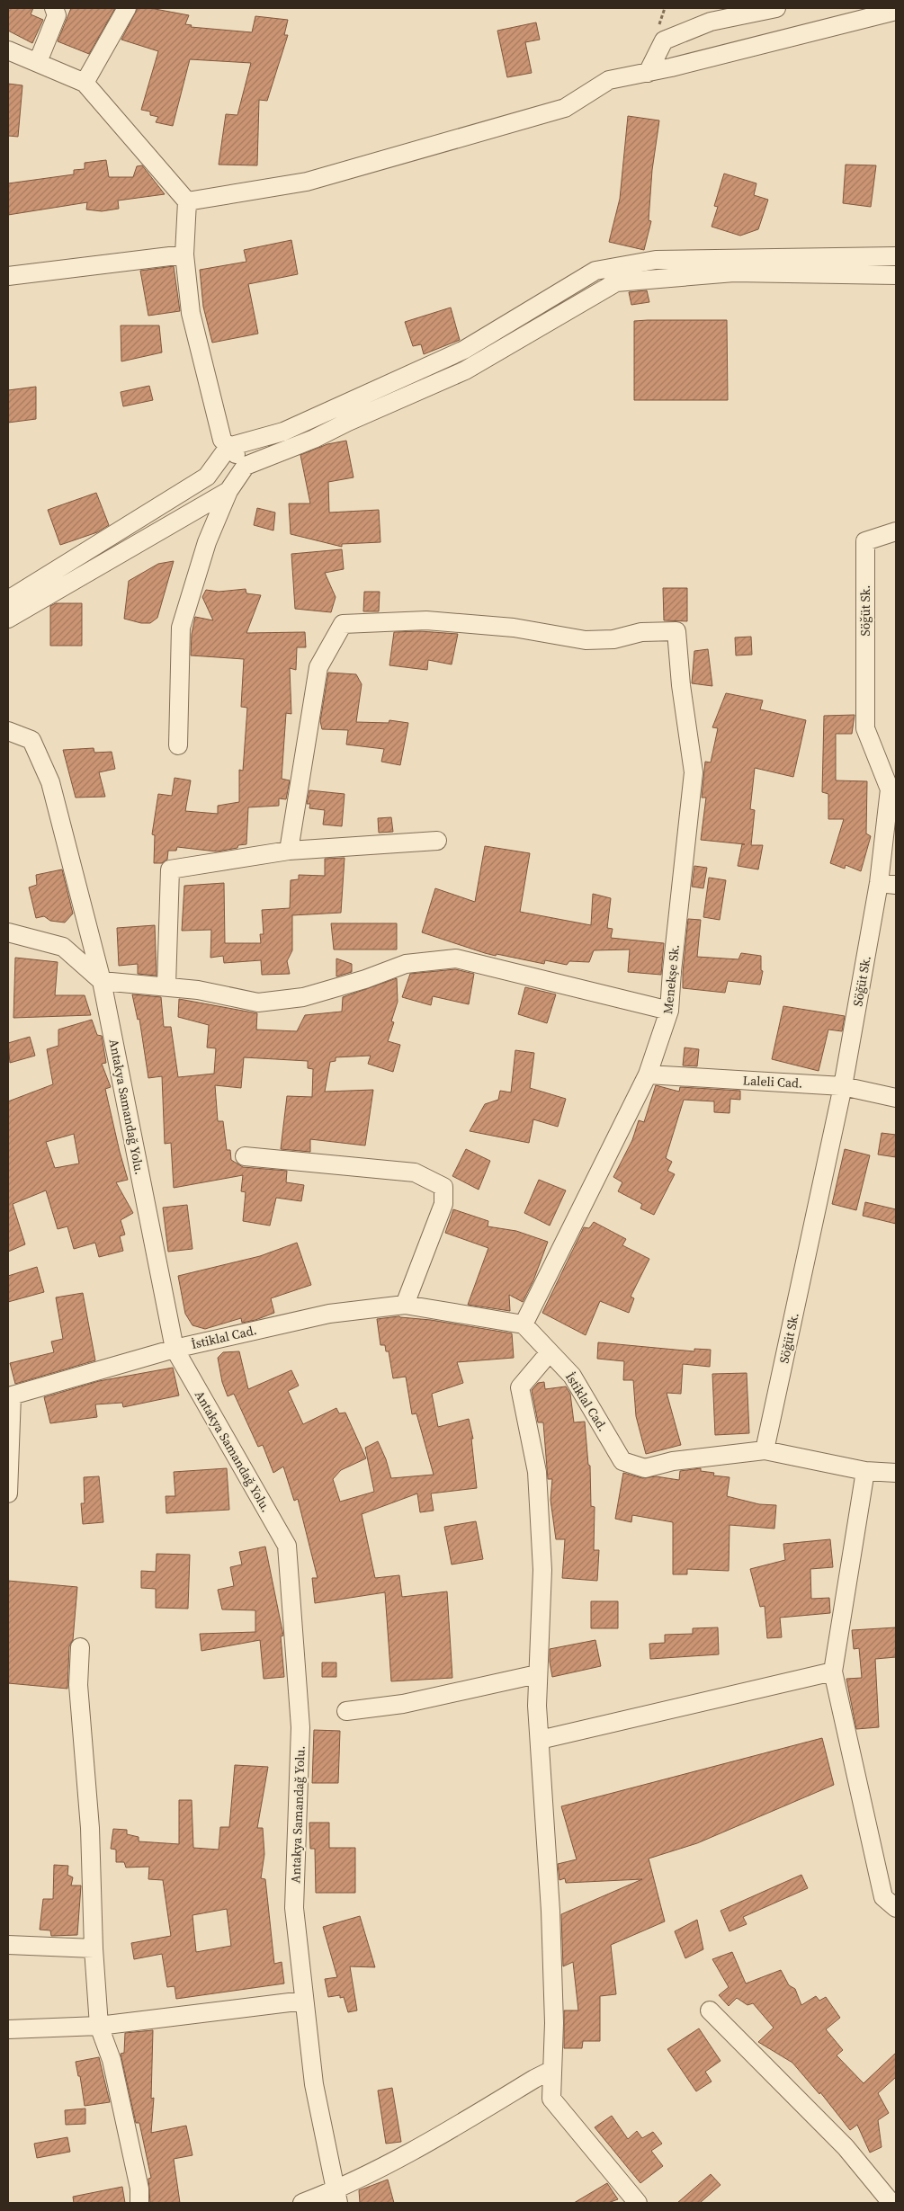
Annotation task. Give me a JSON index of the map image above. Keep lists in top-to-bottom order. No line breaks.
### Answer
{"streets":{"street":["Söğüt Sk.","Menekşe Sk.","Laleli Cad.","Antakya Samandağ Yolu.","İstiklal Cad."]},"crossings":[["Söğüt Sk.","Laleli Cad."],["Söğüt Sk.","İstiklal Cad."],["Menekşe Sk.","Laleli Cad."],["Menekşe Sk.","İstiklal Cad."],["Antakya Samandağ Yolu.","İstiklal Cad."]]}
